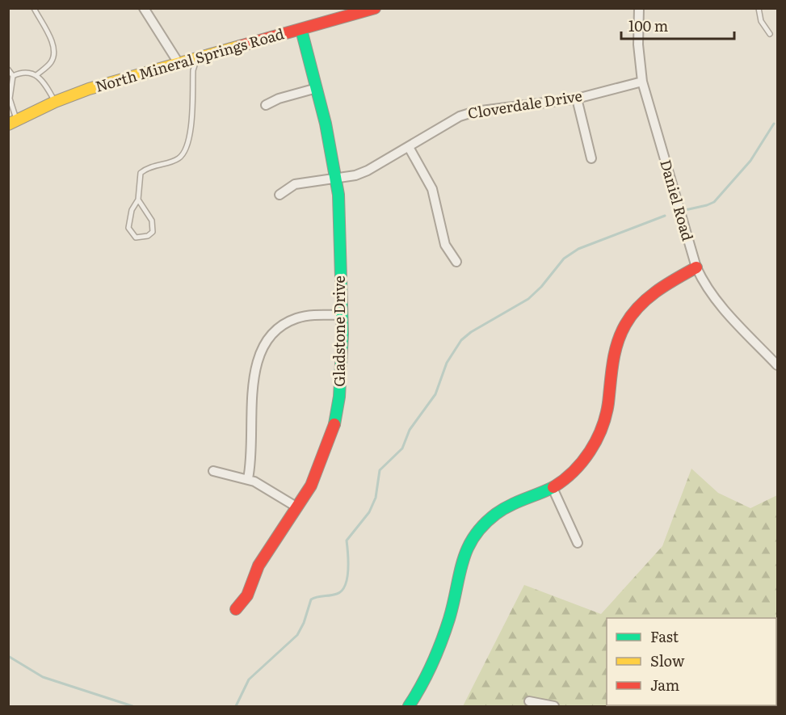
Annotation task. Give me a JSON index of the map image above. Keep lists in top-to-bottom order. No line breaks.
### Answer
{"streets":{"street":["North Mineral Springs Road","Cloverdale Drive","Daniel Road","Gladstone Drive"]},"crossings":[["North Mineral Springs Road","Gladstone Drive"],["Cloverdale Drive","Daniel Road"],["Cloverdale Drive","Gladstone Drive"]],"legend":["Fast","Slow","Jam"],"scale_bar":"100 m"}
